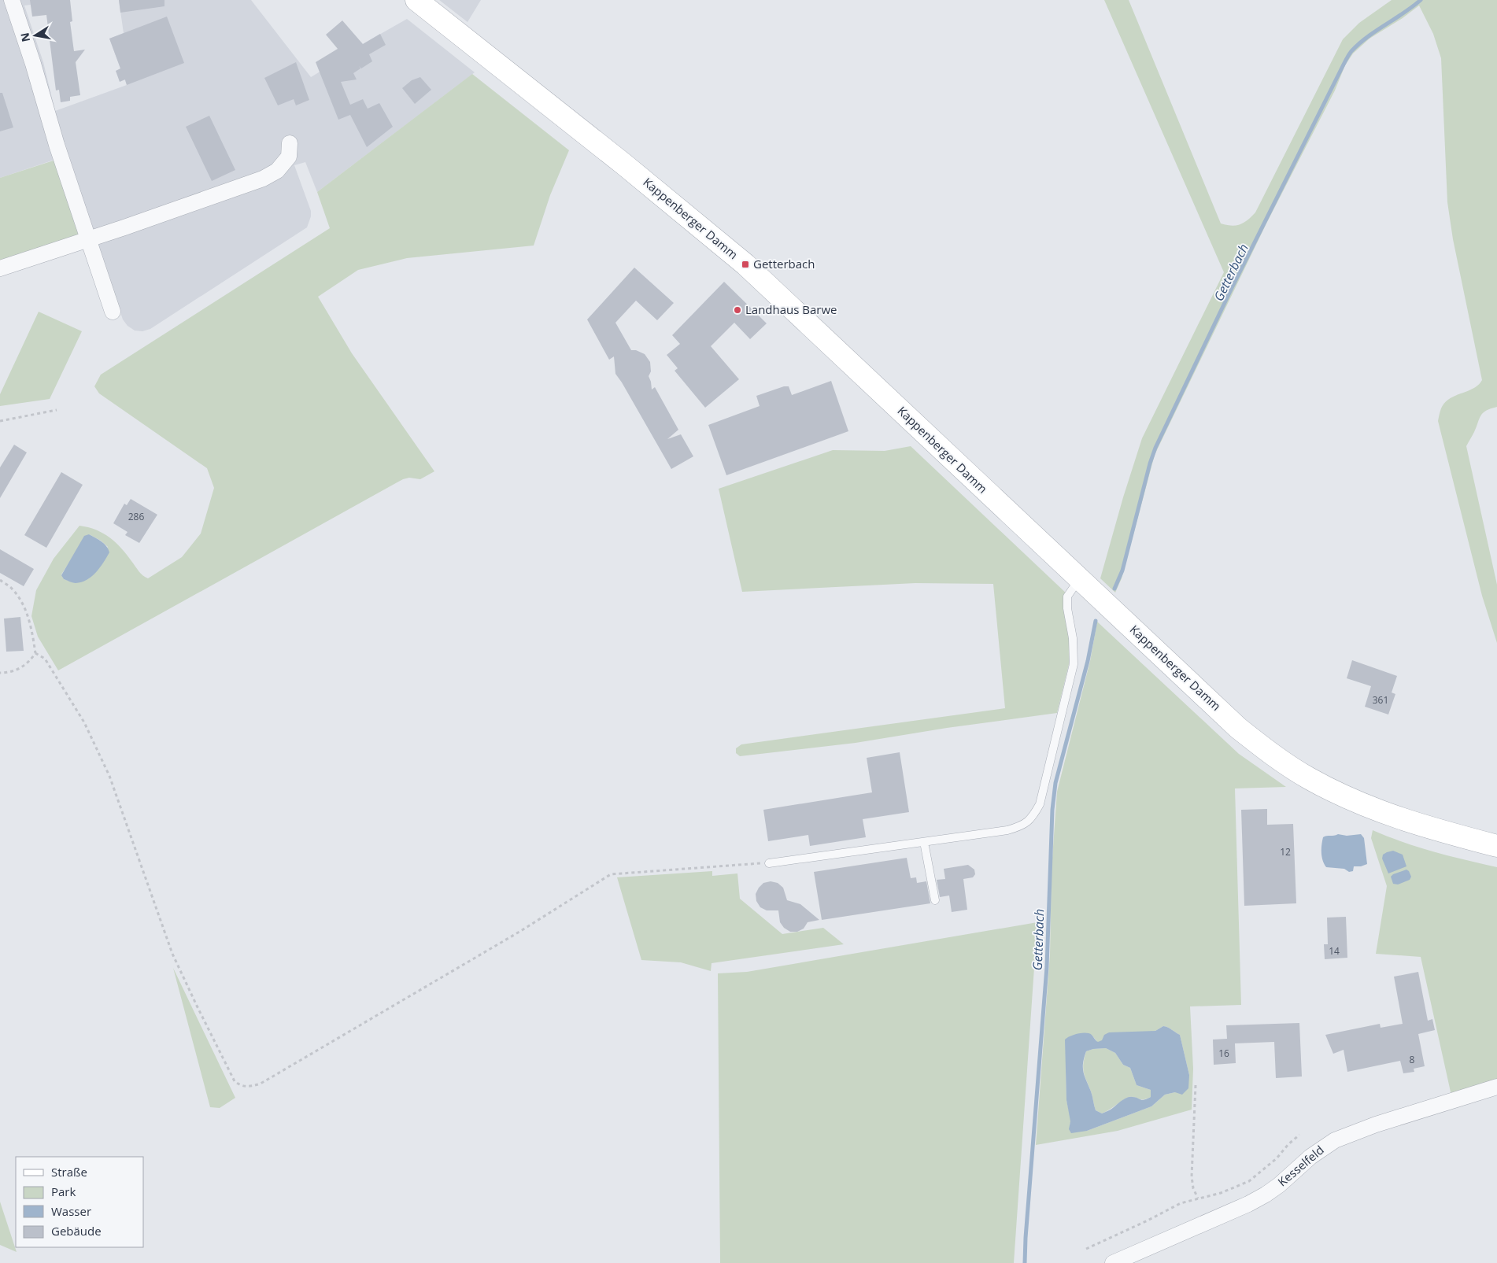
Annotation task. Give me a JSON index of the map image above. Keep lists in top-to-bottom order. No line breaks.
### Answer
{"streets":{"main road":["Kappenberger Damm"],"street":["Kesselfeld"]},"water":["Getterbach"],"places":{"transit":["Getterbach"],"other":["Landhaus Barwe"]},"house_numbers":["286","361","12","14","16","8"],"legend":["Straße","Park","Wasser","Gebäude"],"north":"left"}
